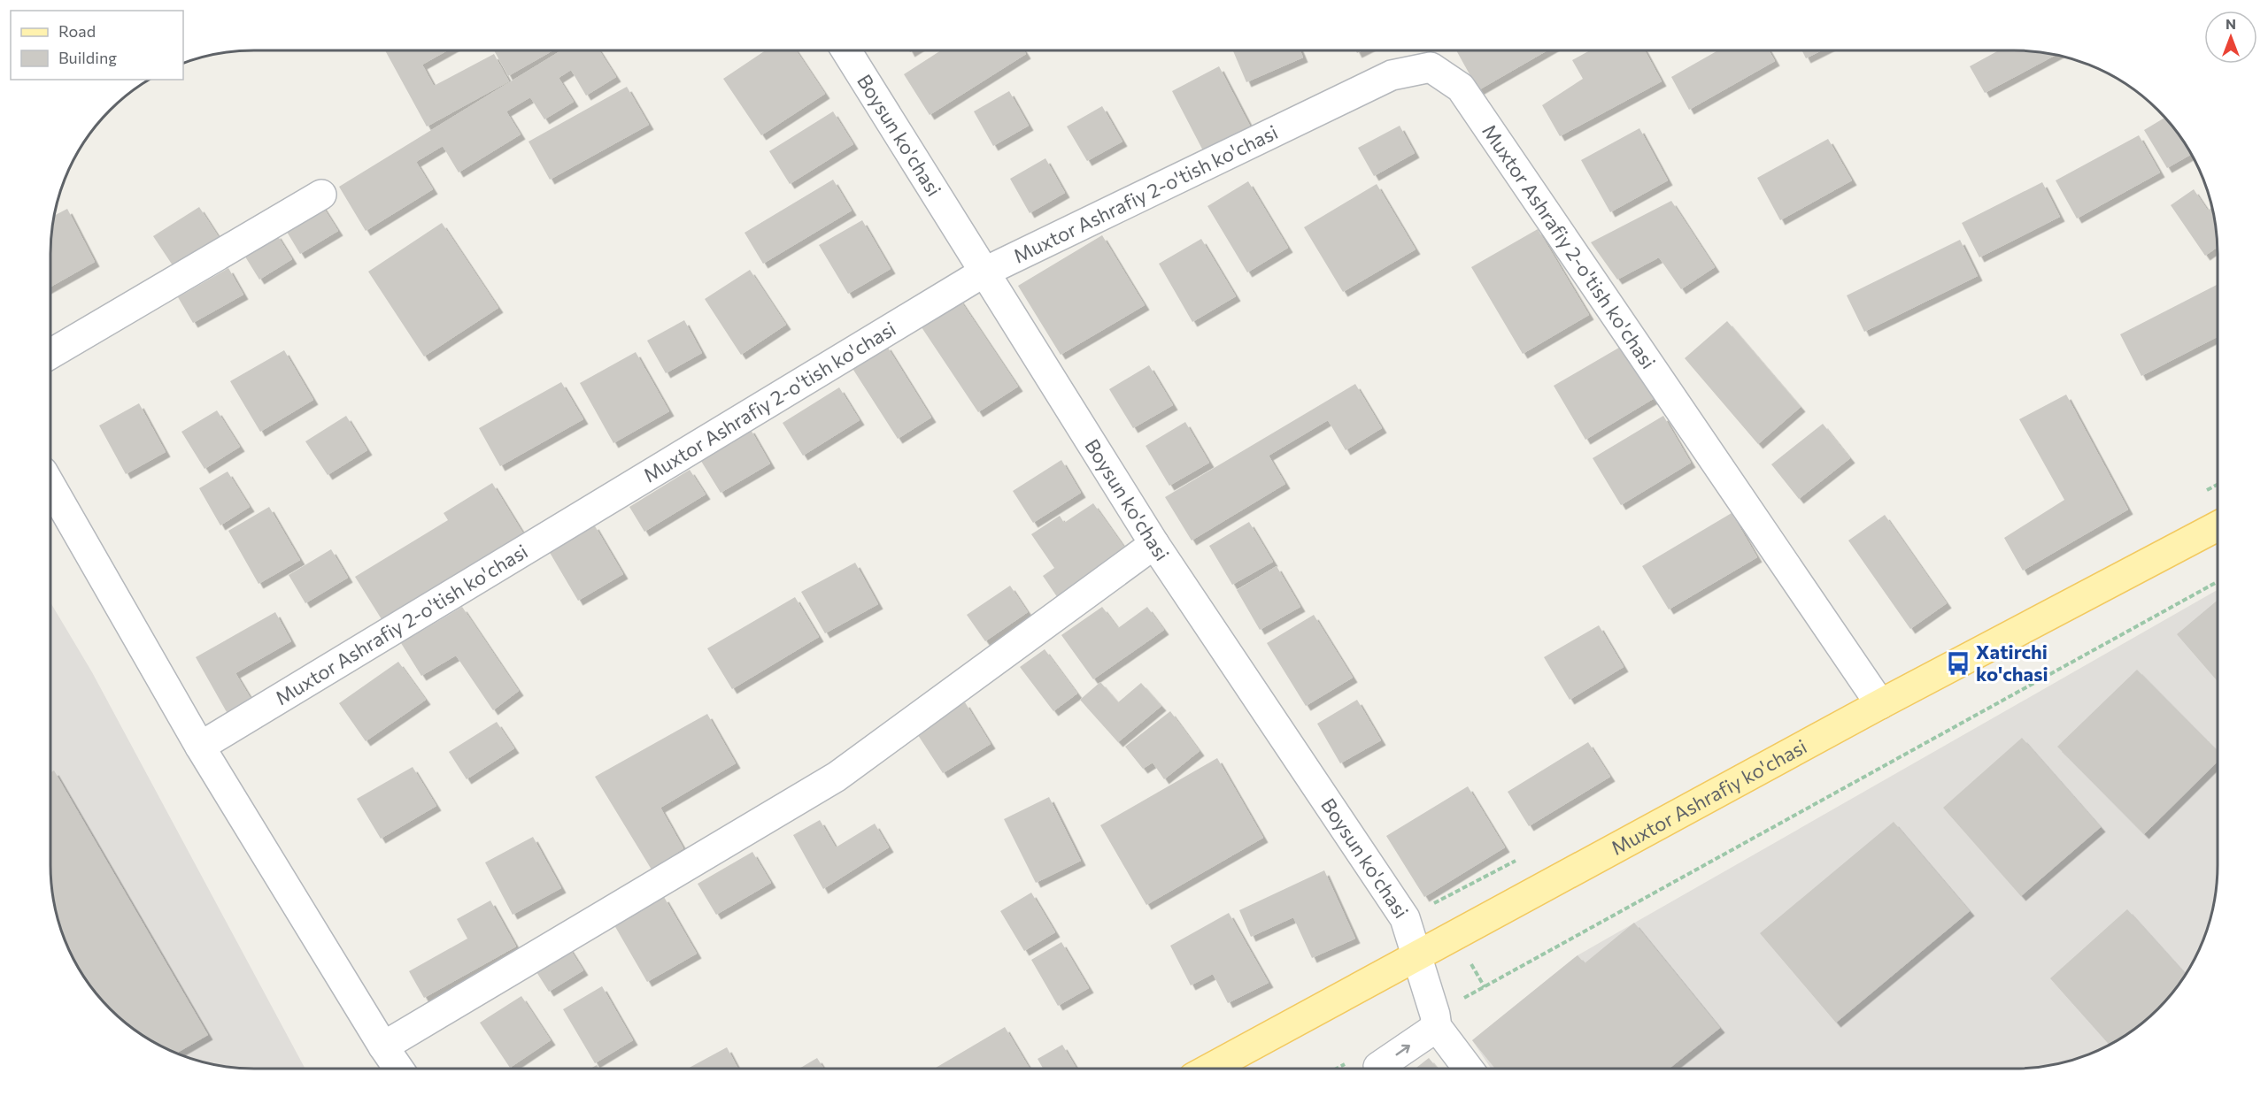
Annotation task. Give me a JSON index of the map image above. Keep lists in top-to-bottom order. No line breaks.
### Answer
{"streets":{"main road":["Muxtor Ashrafiy ko'chasi"],"street":["Boysun ko'chasi","Muxtor Ashrafiy 2-o'tish ko'chasi"]},"crossings":[["Boysun ko'chasi","Muxtor Ashrafiy 2-o'tish ko'chasi"],["Boysun ko'chasi","Muxtor Ashrafiy ko'chasi"],["Muxtor Ashrafiy 2-o'tish ko'chasi","Muxtor Ashrafiy ko'chasi"]],"places":{"bus stop":["Xatirchi ko'chasi"]},"legend":["Road","Building"],"north":"top"}
